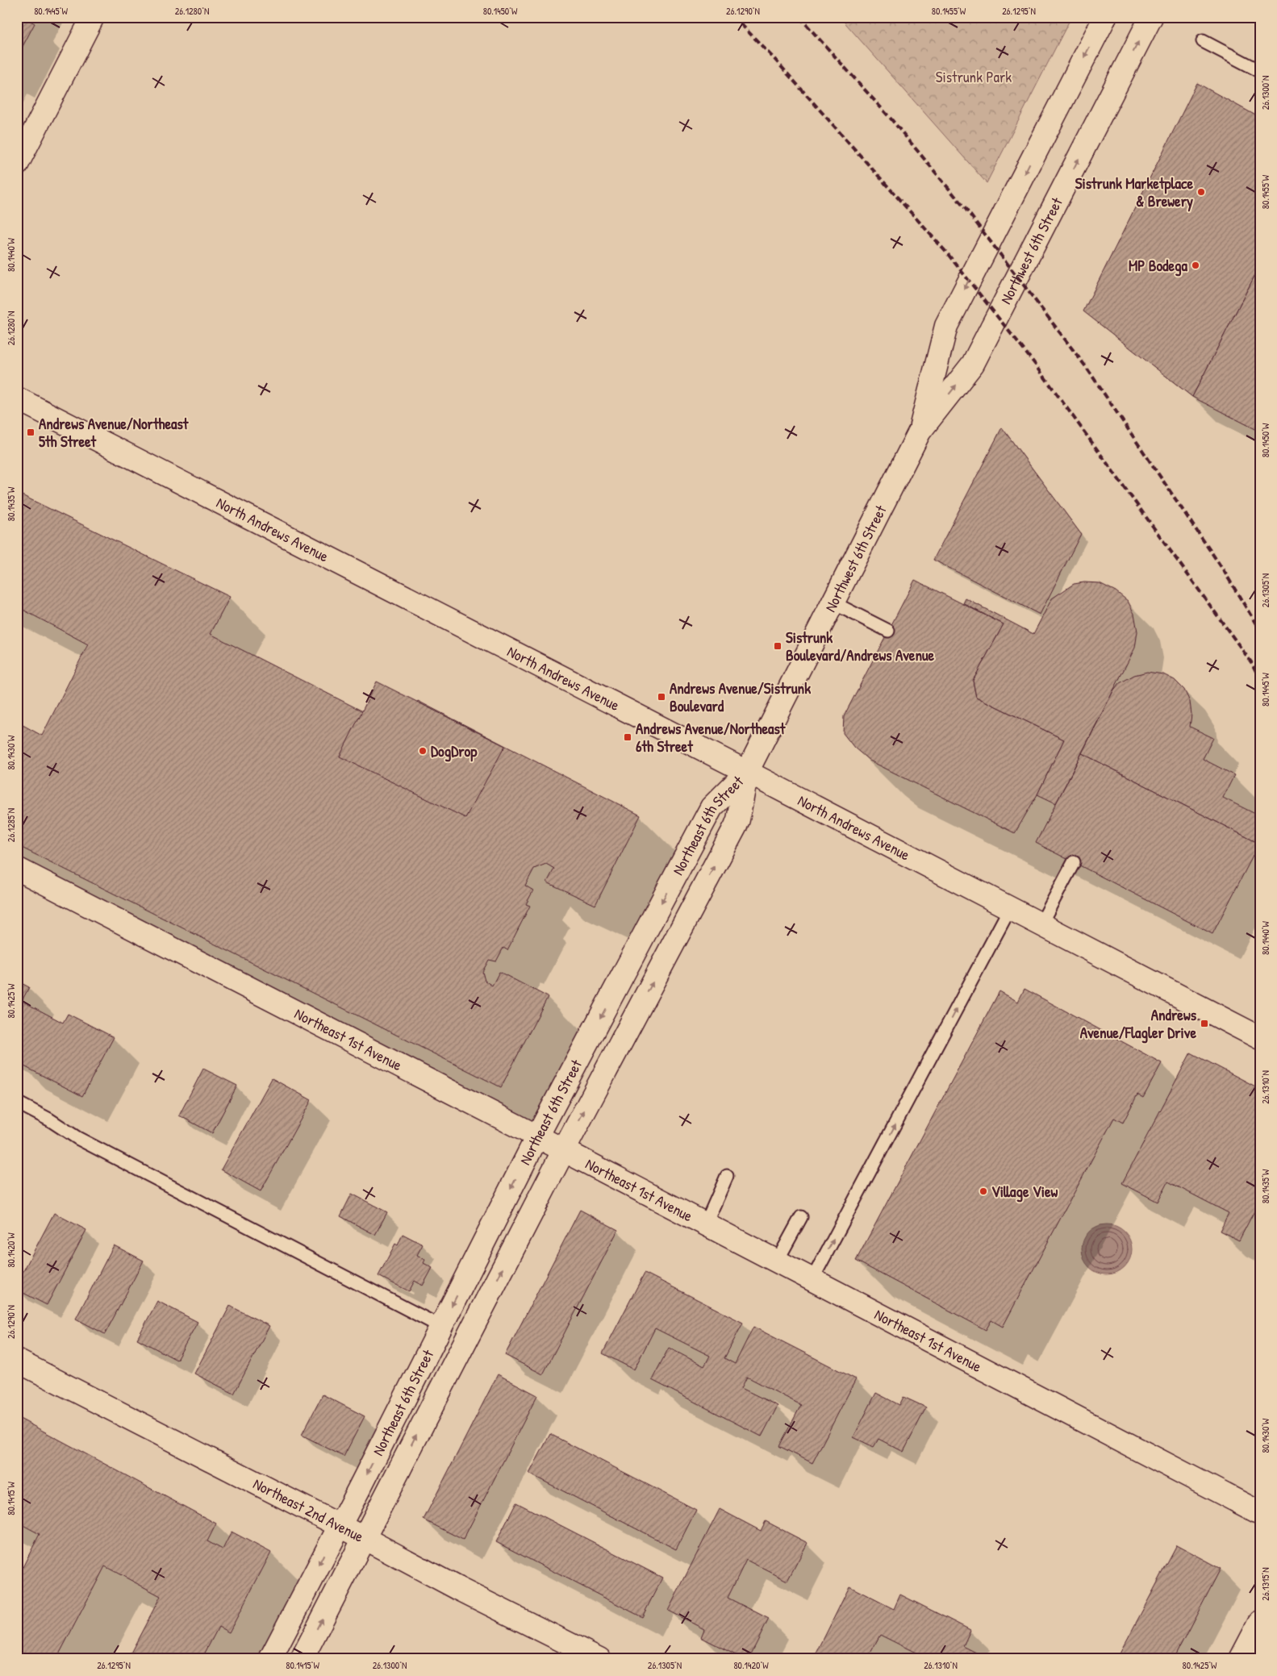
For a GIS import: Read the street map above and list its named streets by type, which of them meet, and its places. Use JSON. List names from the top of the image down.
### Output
{
  "streets": {
    "street": [
      "Northwest 6th Street",
      "North Andrews Avenue",
      "Northeast 6th Street",
      "Northeast 1st Avenue",
      "Northeast 2nd Avenue"
    ]
  },
  "crossings": [
    ["Northwest 6th Street", "North Andrews Avenue"],
    ["Northwest 6th Street", "Northeast 6th Street"],
    ["North Andrews Avenue", "Northeast 6th Street"],
    ["Northeast 6th Street", "Northeast 1st Avenue"],
    ["Northeast 6th Street", "Northeast 2nd Avenue"]
  ],
  "parks": ["Sistrunk Park"],
  "places": {
    "other": [
      "Sistrunk Marketplace & Brewery",
      "MP Bodega",
      "DogDrop",
      "Village View"
    ],
    "transit": [
      "Andrews Avenue/Northeast 5th Street",
      "Sistrunk Boulevard/Andrews Avenue",
      "Andrews Avenue/Sistrunk Boulevard",
      "Andrews Avenue/Northeast 6th Street",
      "Andrews Avenue/Flagler Drive"
    ]
  },
  "coordinates": [
    "80.1445°W",
    "26.1280°N",
    "80.1450°W",
    "26.1290°N",
    "80.1455°W",
    "26.1295°N",
    "26.1300°N",
    "80.1440°W",
    "80.1435°W",
    "26.1305°N",
    "80.1430°W",
    "26.1285°N",
    "80.1425°W",
    "26.1310°N",
    "80.1420°W",
    "80.1415°W",
    "26.1315°N"
  ]
}
